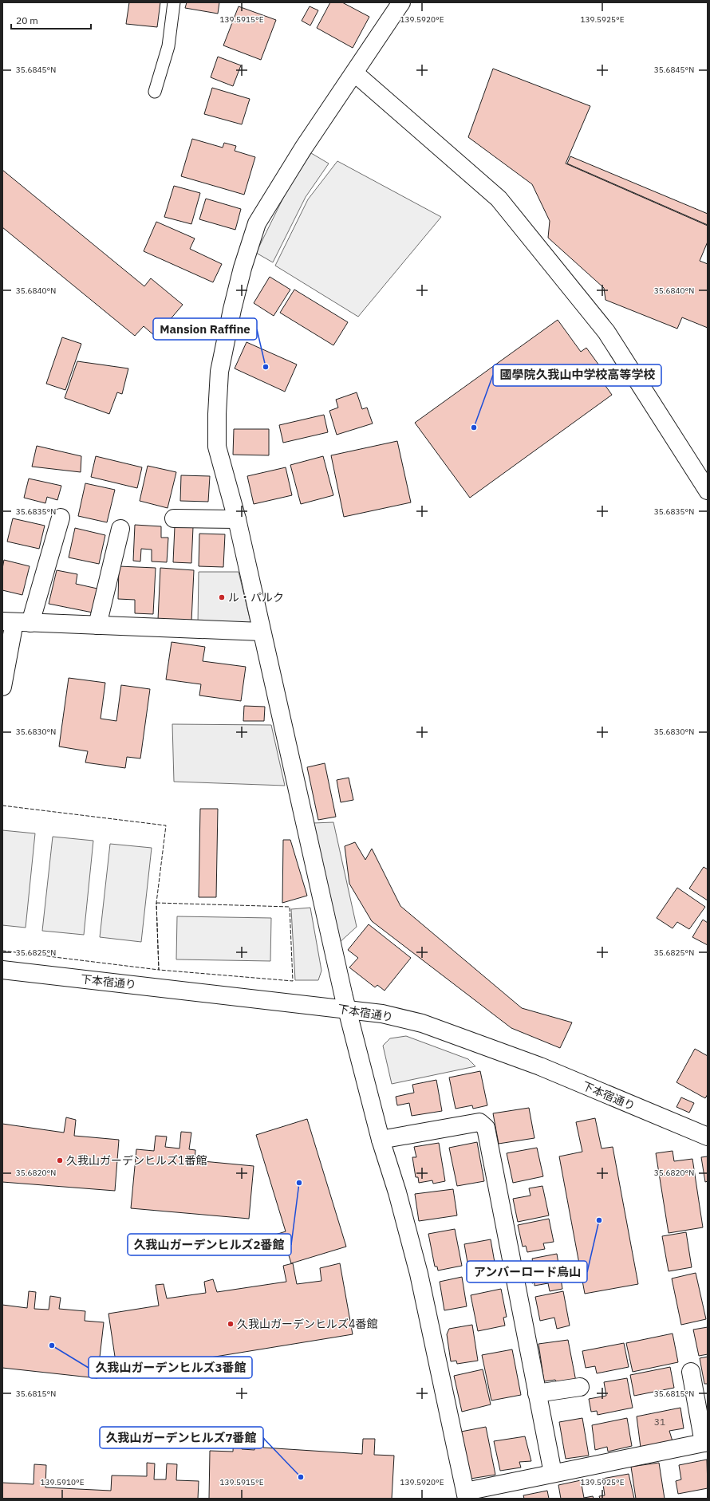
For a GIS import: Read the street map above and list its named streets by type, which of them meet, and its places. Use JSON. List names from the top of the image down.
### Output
{
  "streets": {
    "street": ["下本宿通り"]
  },
  "places": [
    "Mansion Raffine",
    "國學院久我山中学校高等学校",
    "ル・パルク",
    "久我山ガーデンヒルズ1番館",
    "久我山ガーデンヒルズ2番館",
    "アンバーロード烏山",
    "久我山ガーデンヒルズ4番館",
    "久我山ガーデンヒルズ3番館",
    "久我山ガーデンヒルズ7番館"
  ],
  "house_numbers": ["31"],
  "scale_bar": "20 m",
  "coordinates": [
    "139.5915°E",
    "139.5920°E",
    "139.5925°E",
    "35.6845°N",
    "35.6840°N",
    "35.6835°N",
    "35.6830°N",
    "35.6825°N",
    "35.6820°N",
    "35.6815°N",
    "139.5910°E"
  ]
}
